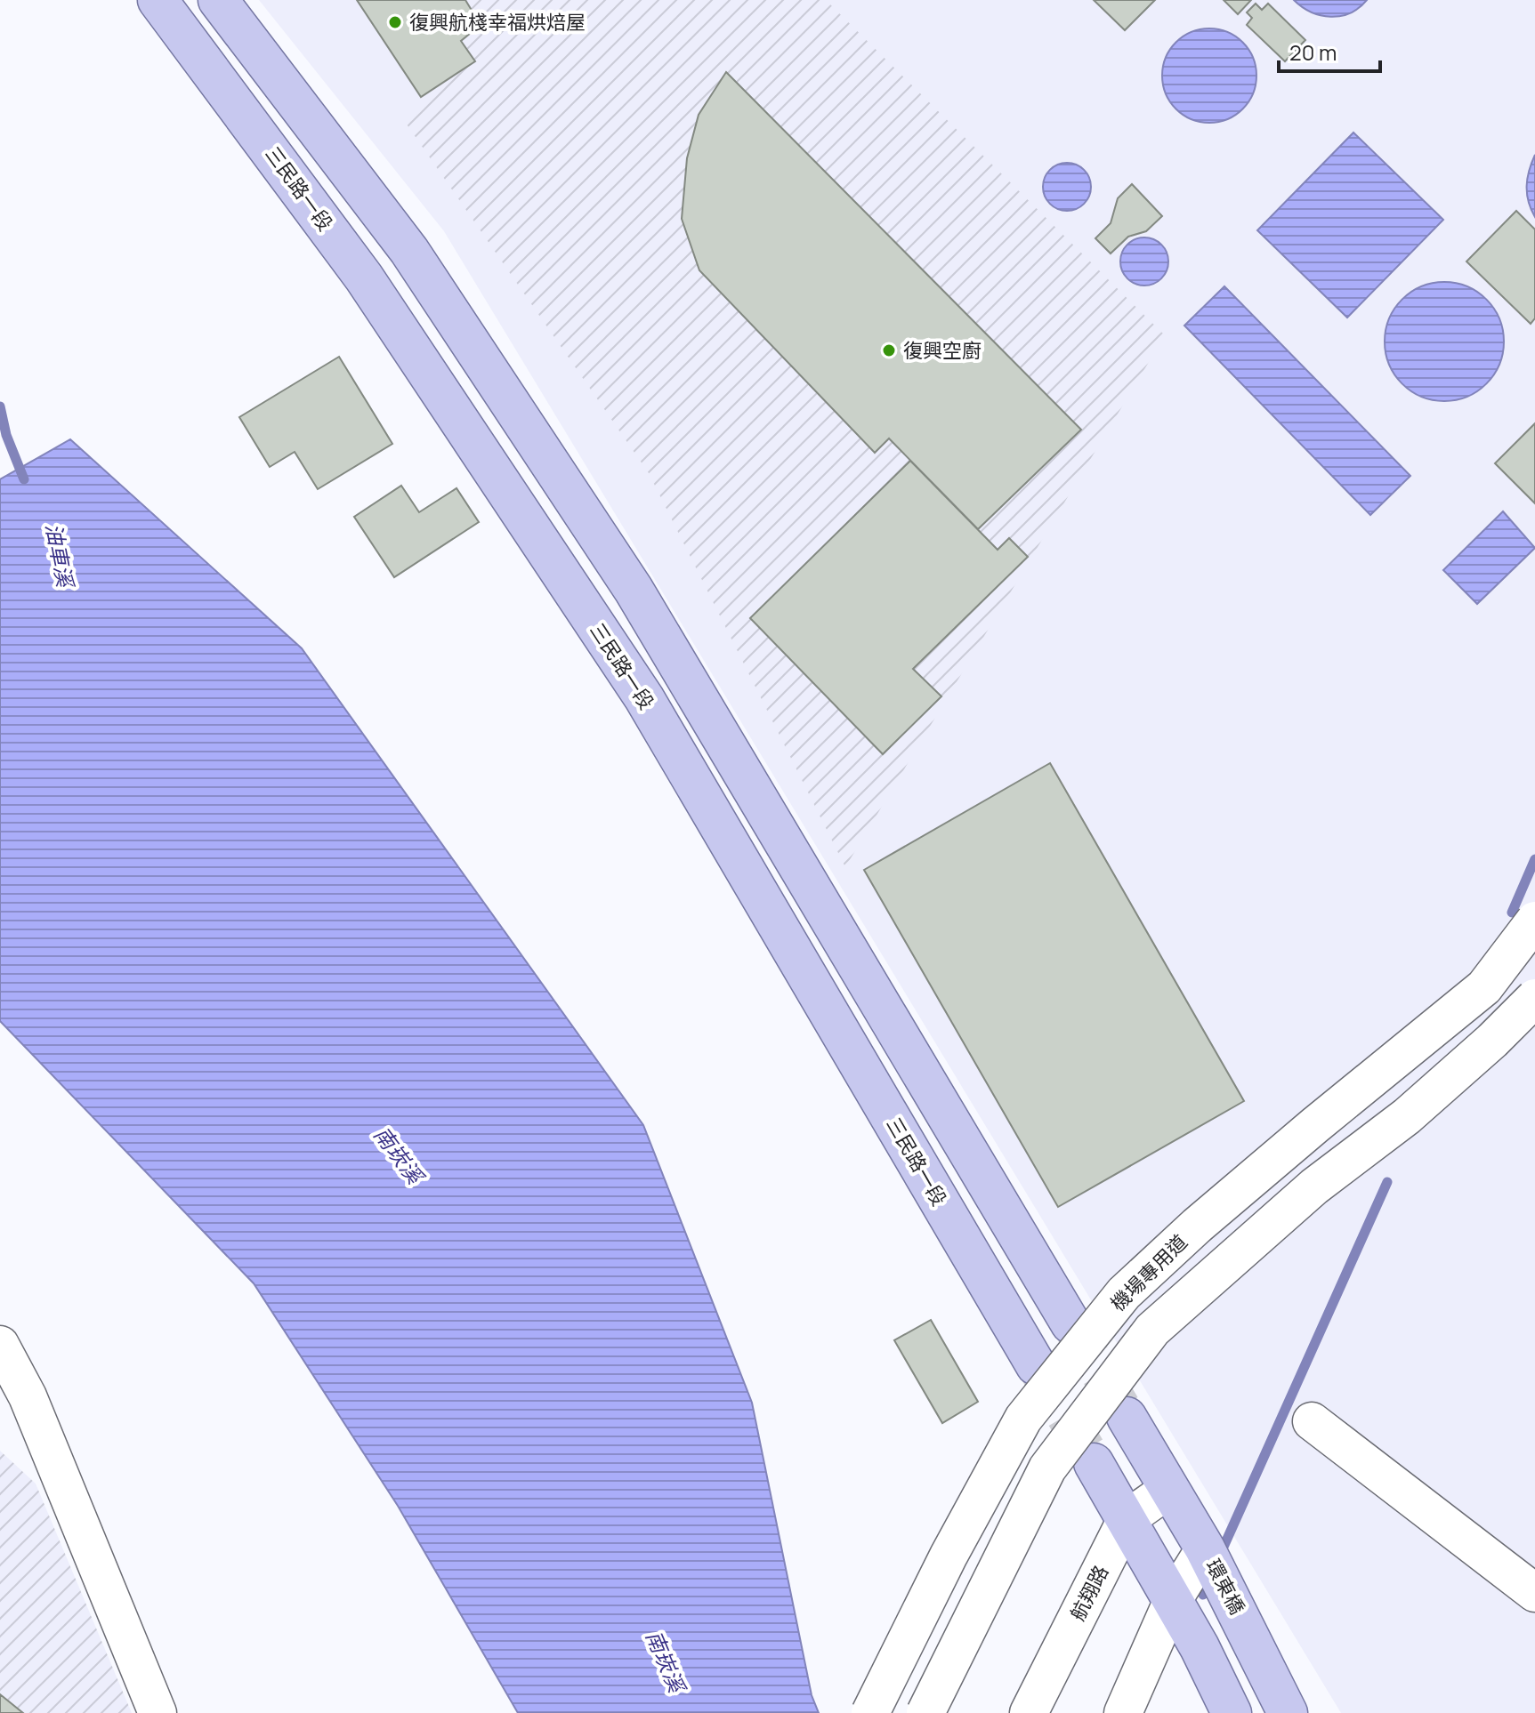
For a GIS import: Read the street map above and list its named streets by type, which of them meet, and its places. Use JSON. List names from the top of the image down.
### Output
{
  "streets": {
    "main road": ["三民路一段", "環東橋"],
    "street": ["機場專用道", "航翔路"]
  },
  "water": ["油車溪", "南崁溪"],
  "places": ["復興航棧幸福烘焙屋", "復興空廚"],
  "scale_bar": "20 m"
}
